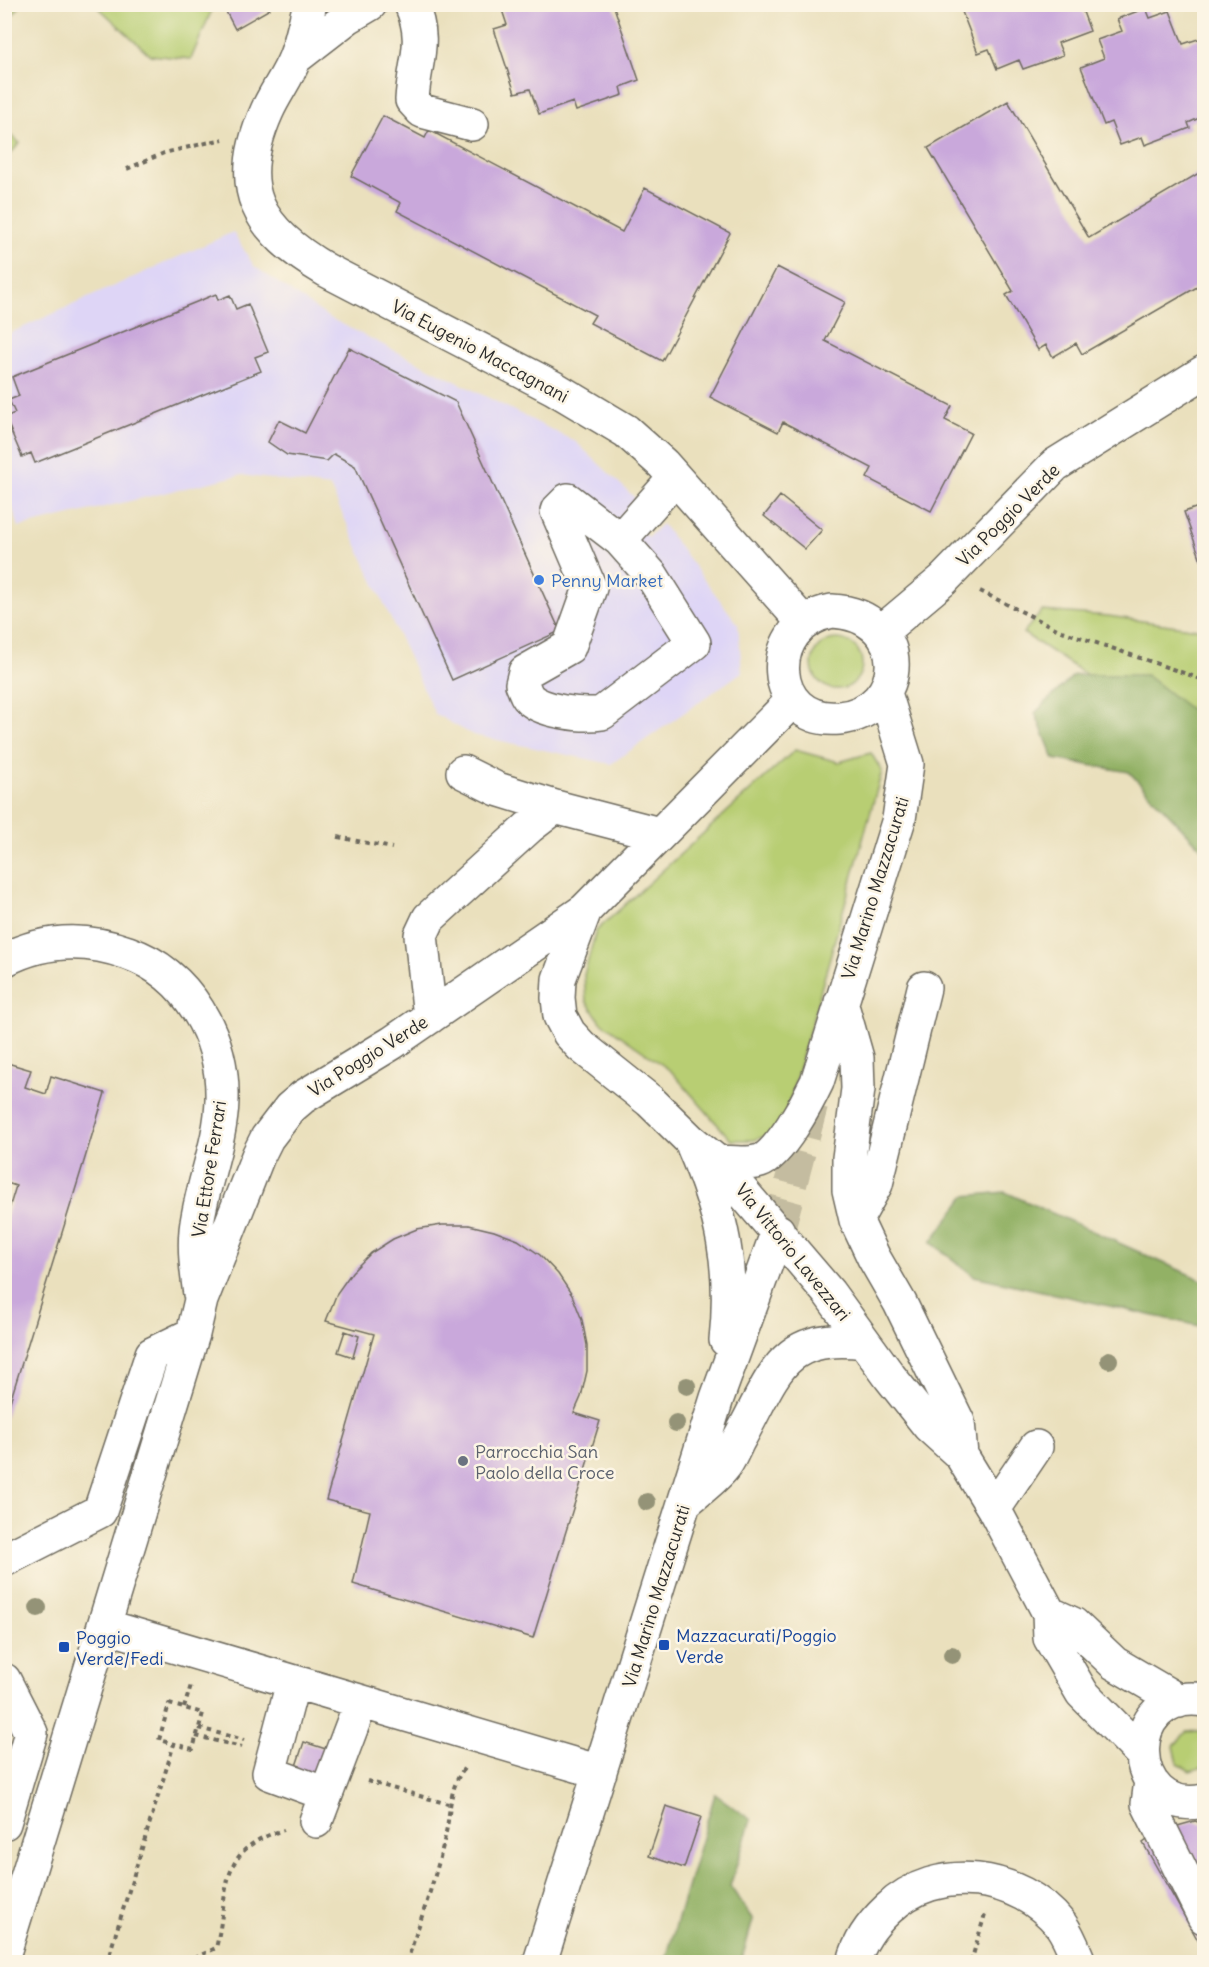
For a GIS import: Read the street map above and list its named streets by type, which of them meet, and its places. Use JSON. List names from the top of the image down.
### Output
{
  "streets": {
    "street": [
      "Via Eugenio Maccagnani",
      "Via Poggio Verde",
      "Via Marino Mazzacurati",
      "Via Ettore Ferrari",
      "Via Vittorio Lavezzari"
    ]
  },
  "crossings": [
    ["Via Eugenio Maccagnani", "Via Poggio Verde"],
    ["Via Eugenio Maccagnani", "Via Marino Mazzacurati"],
    ["Via Poggio Verde", "Via Marino Mazzacurati"],
    ["Via Poggio Verde", "Via Ettore Ferrari"],
    ["Via Poggio Verde", "Via Vittorio Lavezzari"],
    ["Via Marino Mazzacurati", "Via Vittorio Lavezzari"]
  ],
  "places": {
    "other": ["Penny Market", "Parrocchia San Paolo della Croce"],
    "transit": ["Mazzacurati/Poggio Verde", "Poggio Verde/Fedi"]
  }
}
